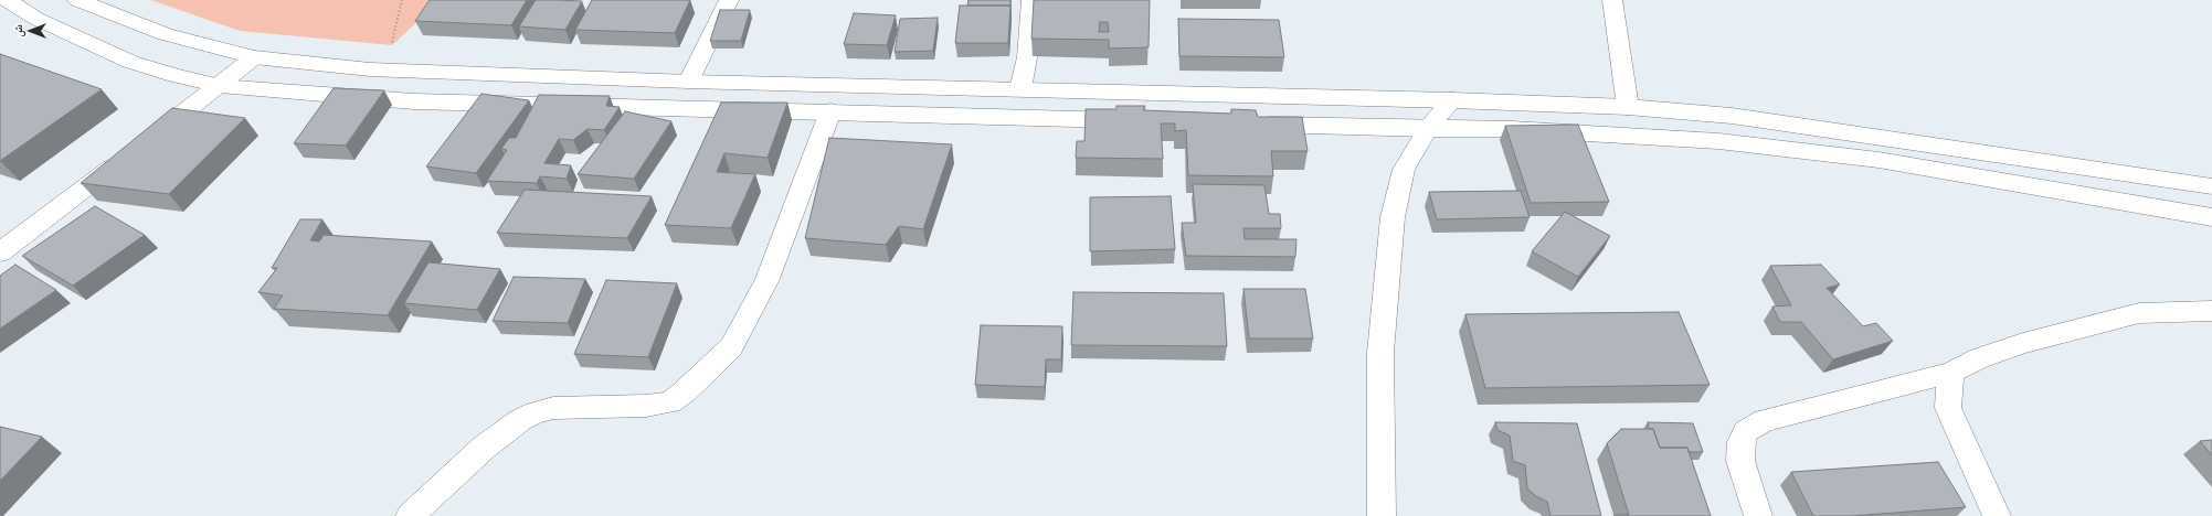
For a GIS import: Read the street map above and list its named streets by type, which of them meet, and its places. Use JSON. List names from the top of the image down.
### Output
{
  "north": "left"
}
